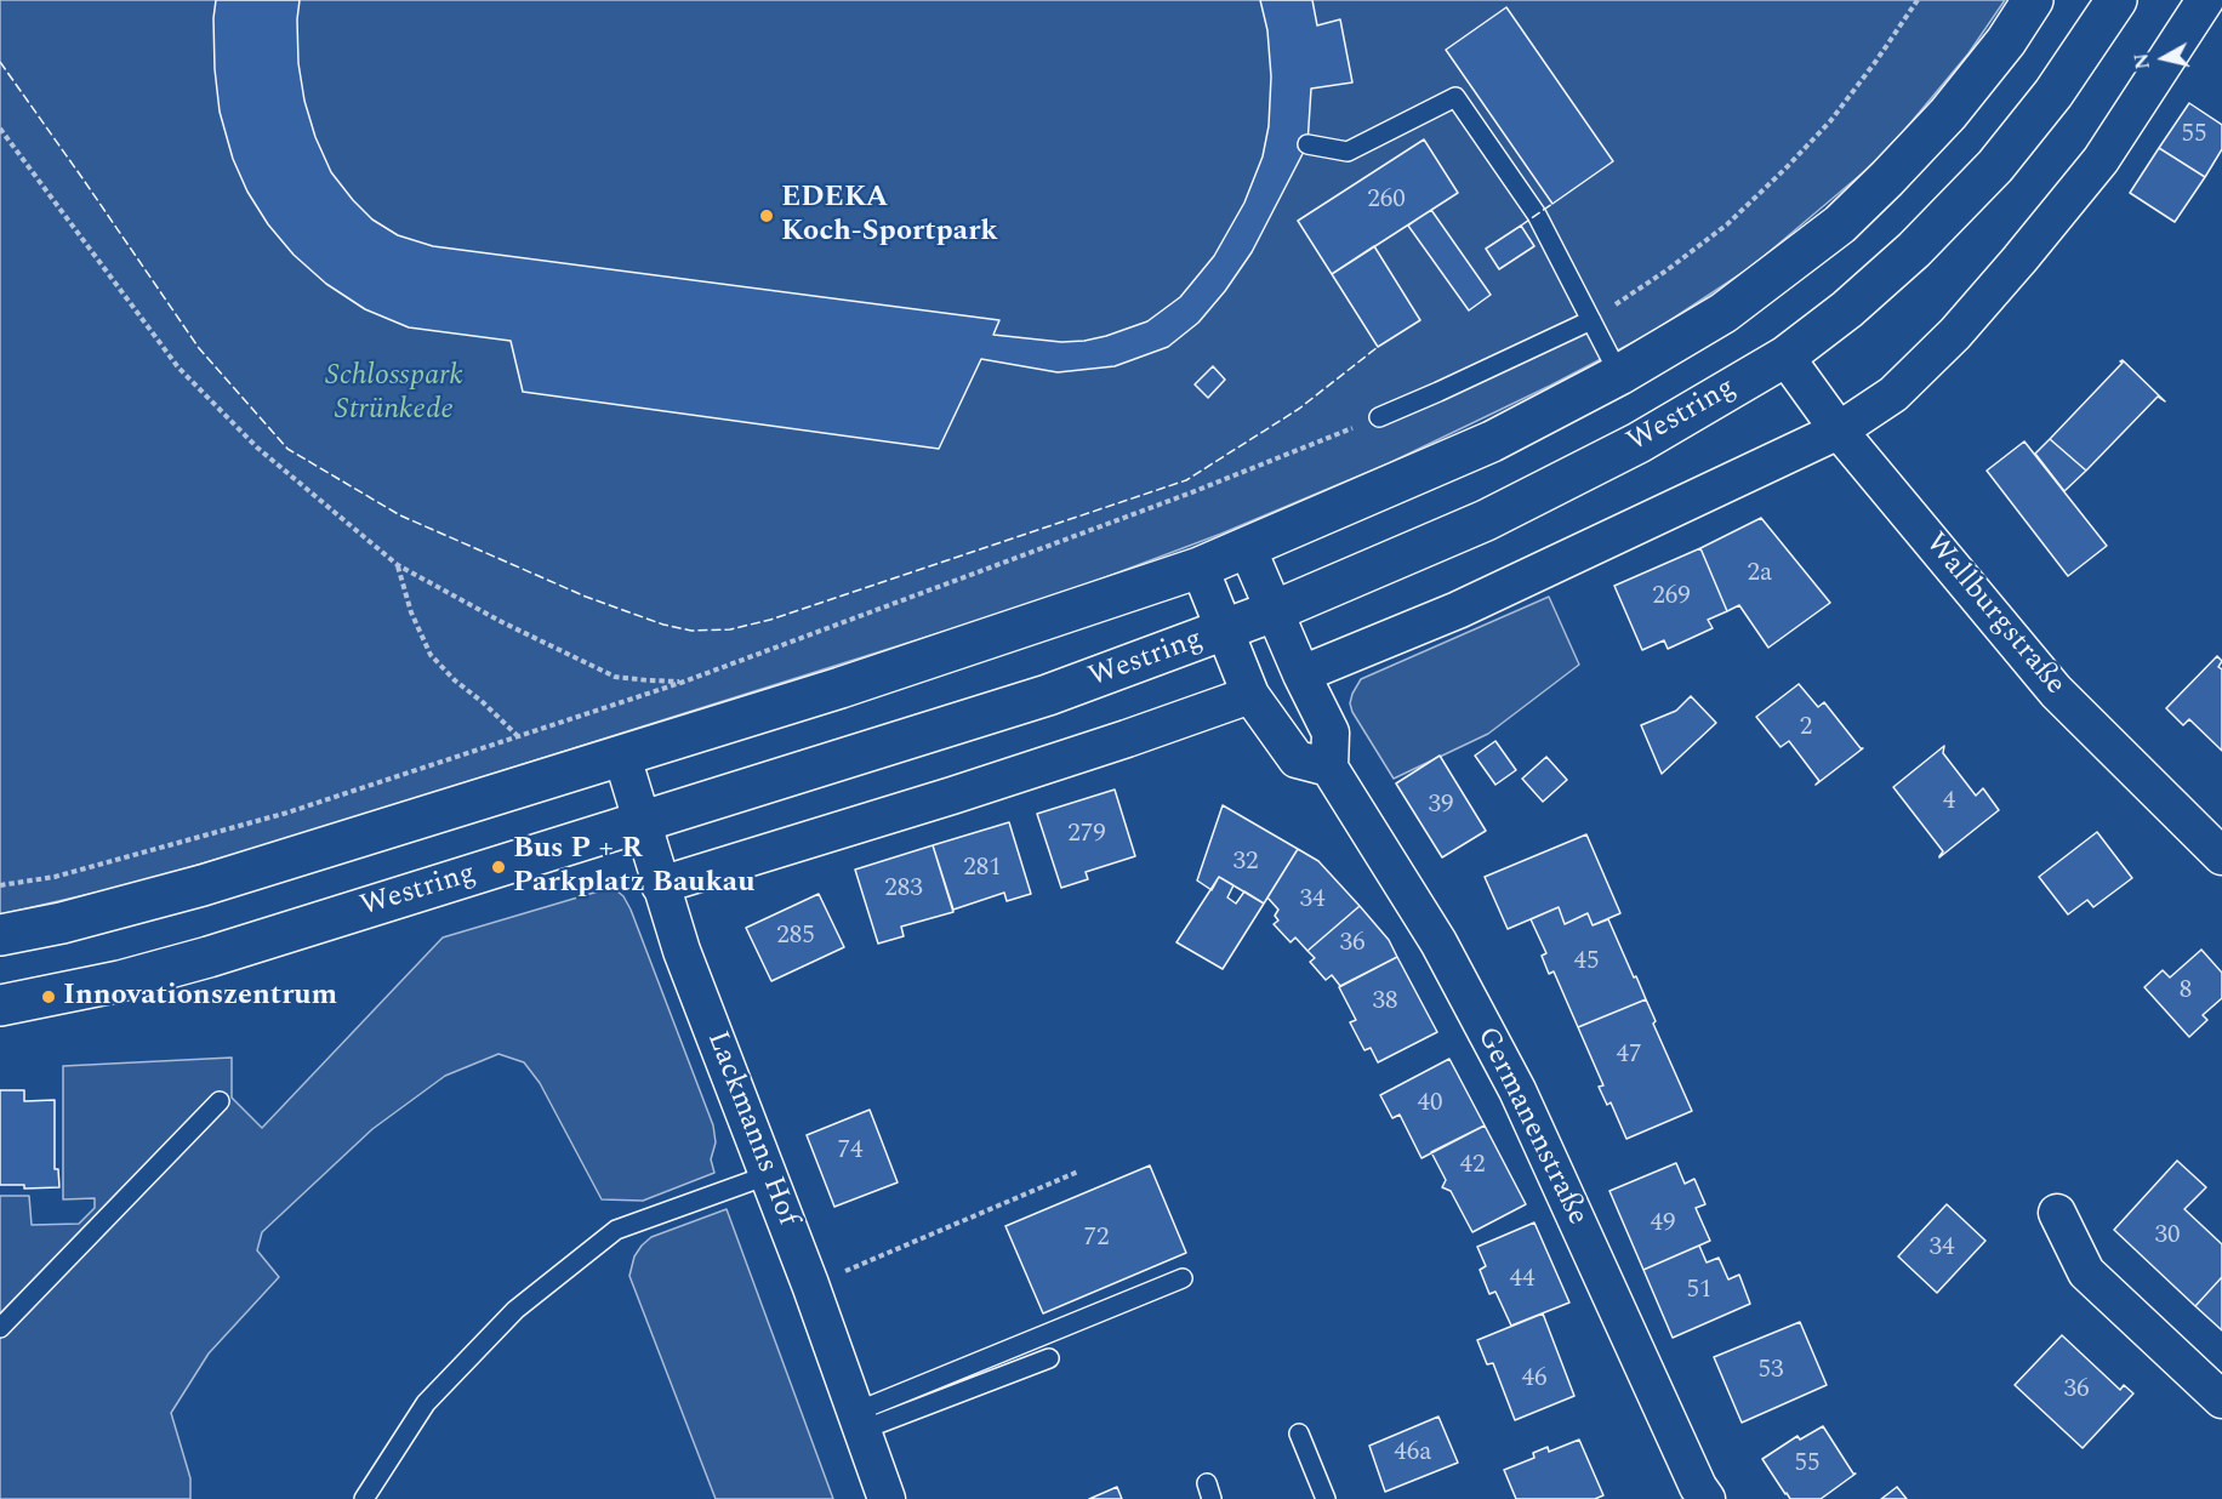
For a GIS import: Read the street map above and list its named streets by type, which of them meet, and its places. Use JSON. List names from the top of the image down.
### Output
{
  "streets": {
    "main road": ["Westring"],
    "street": ["Wallburgstraße", "Germanenstraße", "Lackmanns Hof"]
  },
  "crossings": [
    ["Westring", "Wallburgstraße"],
    ["Westring", "Lackmanns Hof"]
  ],
  "parks": ["Schlosspark Strünkede"],
  "places": ["EDEKA Koch-Sportpark", "Bus P + R Parkplatz Baukau", "Innovationszentrum"],
  "house_numbers": [
    "55",
    "260",
    "2a",
    "269",
    "2",
    "4",
    "39",
    "279",
    "32",
    "281",
    "283",
    "34",
    "285",
    "36",
    "45",
    "8",
    "38",
    "47",
    "40",
    "74",
    "42",
    "49",
    "30",
    "72",
    "34",
    "44",
    "51",
    "53",
    "46",
    "36",
    "46a",
    "55"
  ],
  "north": "left"
}
